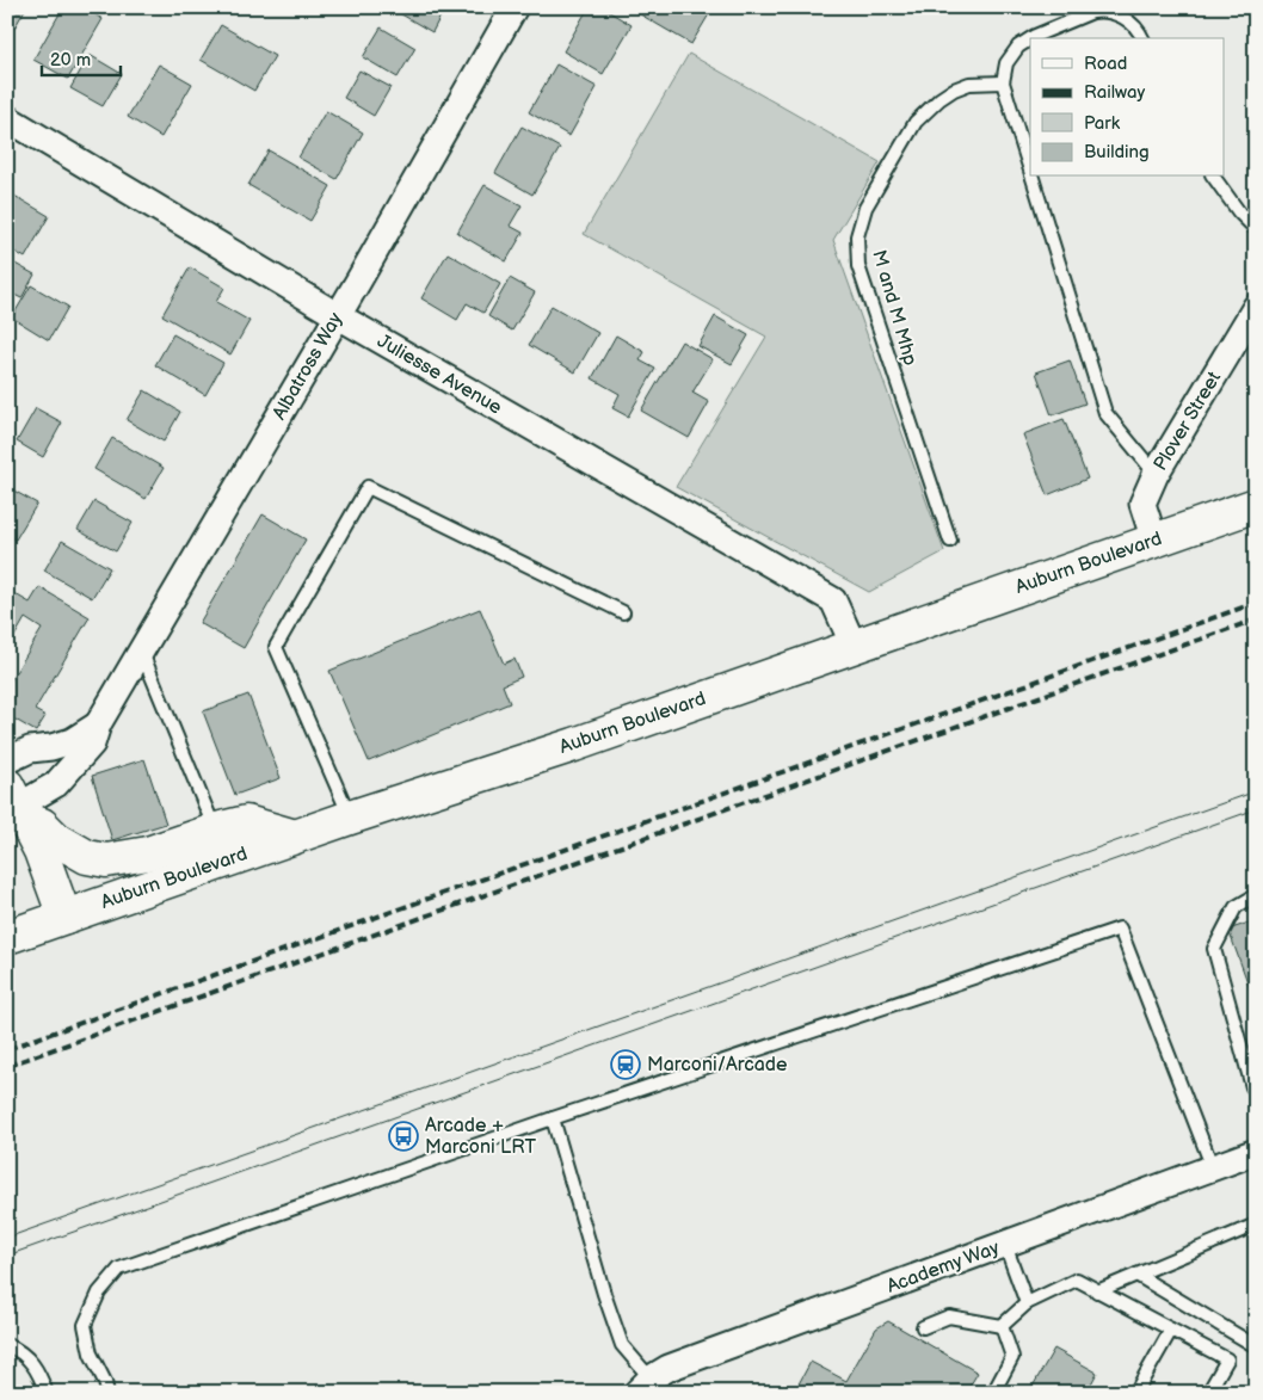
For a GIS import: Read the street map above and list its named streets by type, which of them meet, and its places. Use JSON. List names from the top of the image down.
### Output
{
  "streets": {
    "street": [
      "Albatross Way",
      "Juliesse Avenue",
      "Plover Street",
      "Auburn Boulevard",
      "Academy Way"
    ],
    "lane": ["M and M Mhp"]
  },
  "crossings": [
    ["Albatross Way", "Juliesse Avenue"],
    ["Juliesse Avenue", "Auburn Boulevard"],
    ["Plover Street", "Auburn Boulevard"]
  ],
  "places": {
    "station": ["Marconi/Arcade"],
    "bus stop": ["Arcade + Marconi LRT"]
  },
  "legend": [
    "Road",
    "Railway",
    "Park",
    "Building"
  ],
  "scale_bar": "20 m"
}
